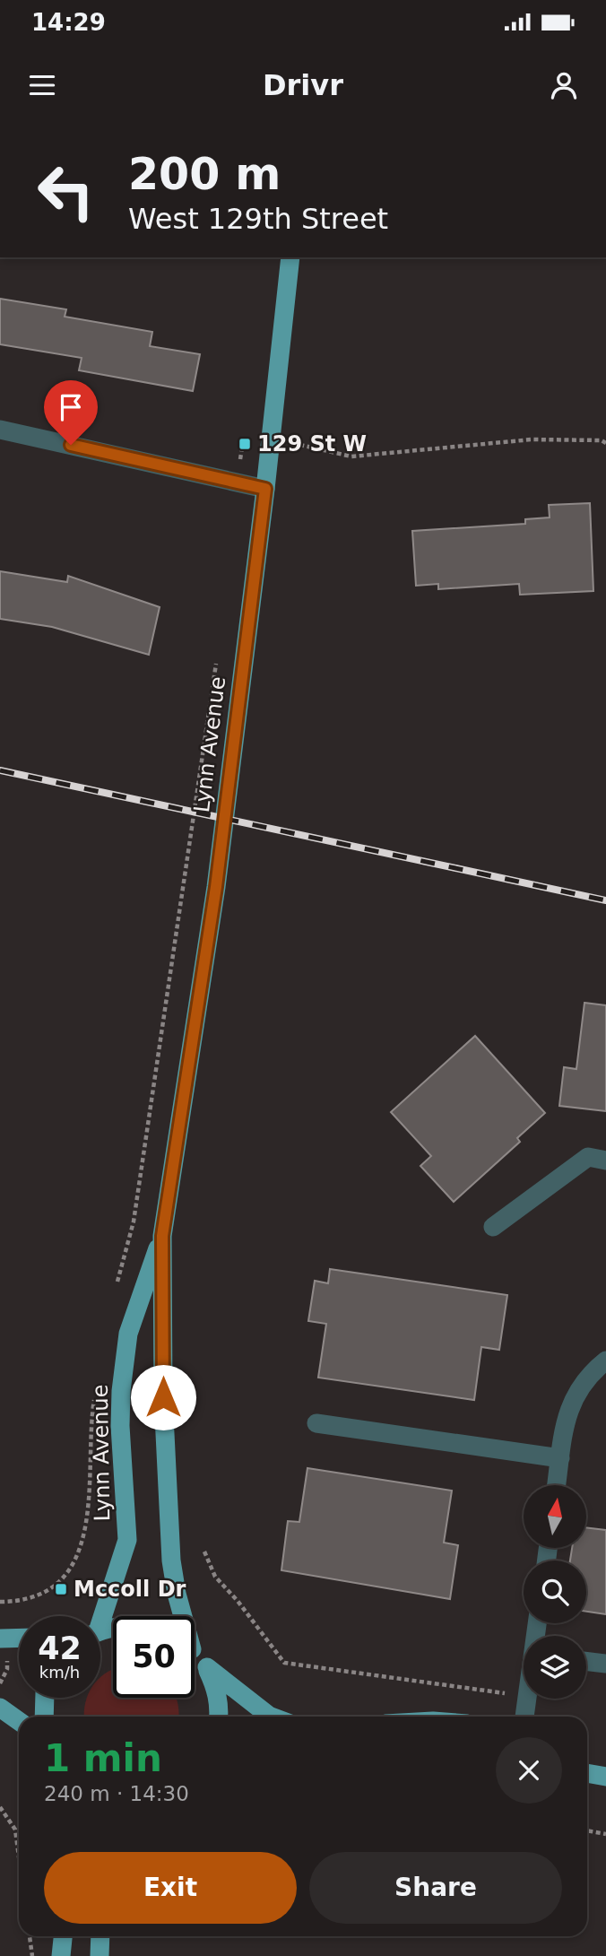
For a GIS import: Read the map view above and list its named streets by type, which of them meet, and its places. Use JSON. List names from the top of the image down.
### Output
{
  "streets": {
    "main road": ["Lynn Avenue"]
  },
  "places": {
    "transit": ["129 St W", "Mccoll Dr"]
  },
  "north": "top",
  "page": {
    "status": "14:29",
    "header": "Drivr",
    "turn": ["200 m", "West 129th Street"],
    "speed": "42 km/h",
    "limit": "50",
    "heading": ["1 min", "240 m · 14:30"],
    "buttons": ["Exit", "Share"]
  }
}
